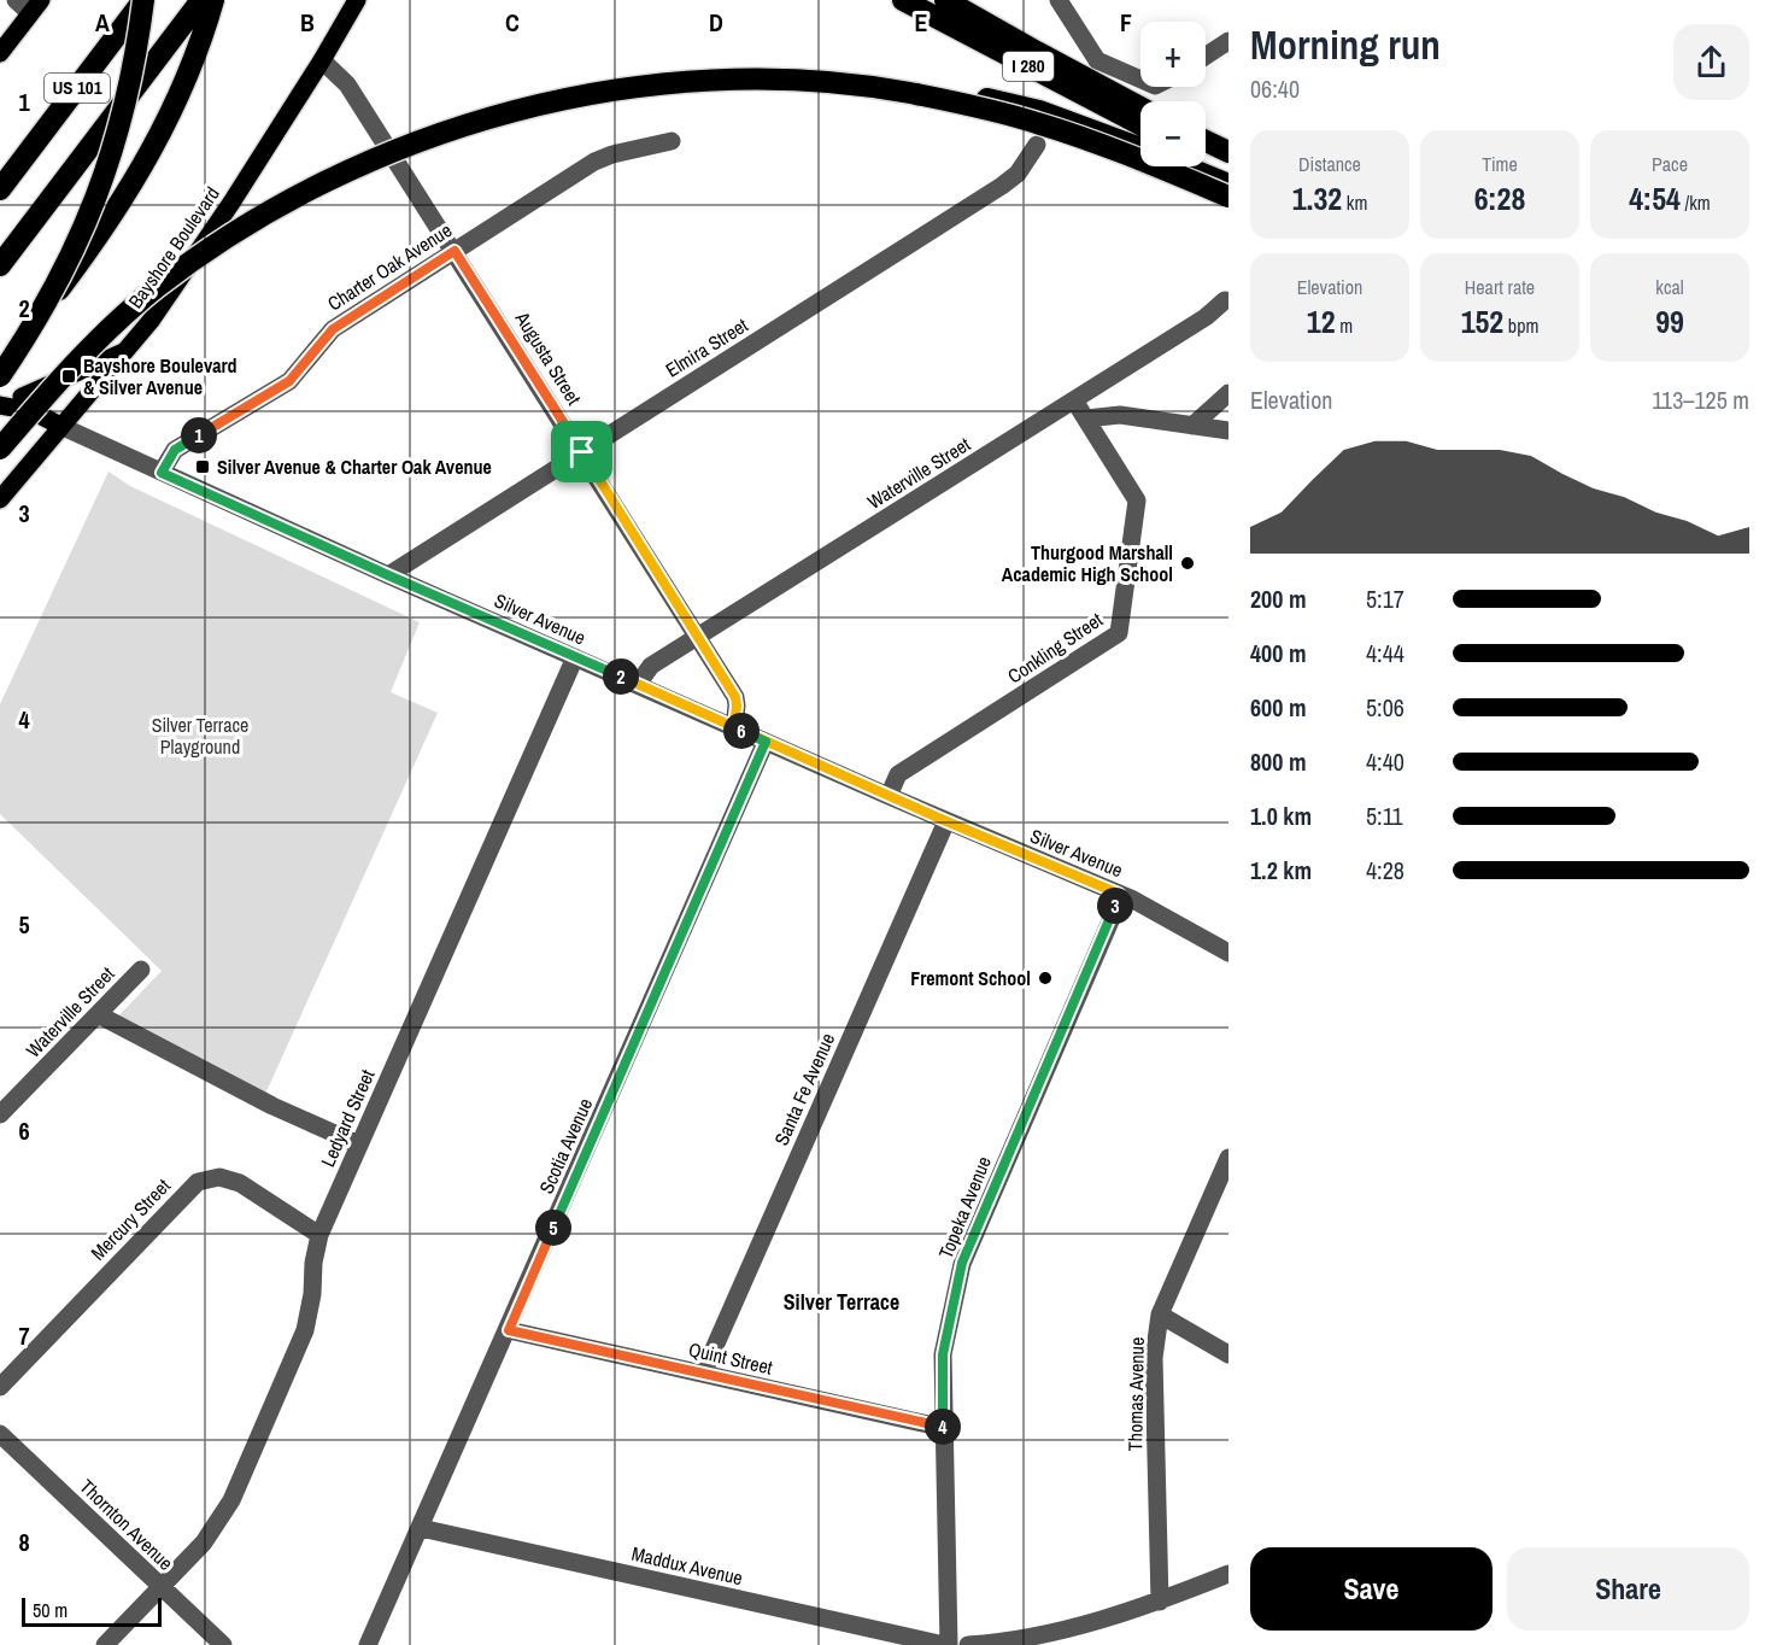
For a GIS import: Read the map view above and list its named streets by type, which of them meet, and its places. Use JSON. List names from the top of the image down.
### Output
{
  "streets": {
    "highway": ["I 280", "US 101"],
    "main road": ["Bayshore Boulevard", "Silver Avenue"],
    "street": [
      "Charter Oak Avenue",
      "Elmira Street",
      "Augusta Street",
      "Waterville Street",
      "Conkling Street",
      "Santa Fe Avenue",
      "Ledyard Street",
      "Scotia Avenue",
      "Topeka Avenue",
      "Mercury Street",
      "Quint Street",
      "Thomas Avenue",
      "Thornton Avenue",
      "Maddux Avenue"
    ]
  },
  "crossings": [
    ["Bayshore Boulevard", "Augusta Street"],
    ["Bayshore Boulevard", "Silver Avenue"],
    ["Charter Oak Avenue", "Augusta Street"],
    ["Charter Oak Avenue", "Silver Avenue"],
    ["Elmira Street", "Augusta Street"],
    ["Elmira Street", "Silver Avenue"],
    ["Augusta Street", "Waterville Street"],
    ["Augusta Street", "Silver Avenue"],
    ["Waterville Street", "Silver Avenue"],
    ["Waterville Street", "Conkling Street"],
    ["Silver Avenue", "Conkling Street"],
    ["Silver Avenue", "Santa Fe Avenue"],
    ["Silver Avenue", "Ledyard Street"],
    ["Silver Avenue", "Scotia Avenue"],
    ["Silver Avenue", "Topeka Avenue"],
    ["Santa Fe Avenue", "Quint Street"],
    ["Ledyard Street", "Mercury Street"],
    ["Ledyard Street", "Thornton Avenue"],
    ["Scotia Avenue", "Quint Street"],
    ["Scotia Avenue", "Maddux Avenue"],
    ["Topeka Avenue", "Quint Street"],
    ["Topeka Avenue", "Maddux Avenue"]
  ],
  "districts": ["Silver Terrace"],
  "parks": ["Silver Terrace Playground"],
  "places": {
    "transit": ["Bayshore Boulevard & Silver Avenue", "Silver Avenue & Charter Oak Avenue"],
    "other": ["Thurgood Marshall Academic High School", "Fremont School"]
  },
  "scale_bar": "50 m",
  "page": {
    "heading": ["Morning run", "06:40"],
    "map_buttons": ["+", "−"],
    "stats": [
      ["Distance", "1.32 km"],
      ["Time", "6:28"],
      ["Pace", "4:54 /km"],
      ["Elevation", "12 m"],
      ["Heart rate", "152 bpm"],
      ["kcal", "99"]
    ],
    "chart": ["Elevation", "113–125 m"],
    "pins": [
      "1",
      "2",
      "6",
      "3",
      "5",
      "4"
    ],
    "list": [
      {
        "name": "200 m",
        "note": "5:17"
      },
      {
        "name": "400 m",
        "note": "4:44"
      },
      {
        "name": "600 m",
        "note": "5:06"
      },
      {
        "name": "800 m",
        "note": "4:40"
      },
      {
        "name": "1.0 km",
        "note": "5:11"
      },
      {
        "name": "1.2 km",
        "note": "4:28"
      }
    ],
    "buttons": ["Save", "Share"],
    "scale": "50 m"
  },
  "grid": {
    "columns": [
      "A",
      "B",
      "C",
      "D",
      "E",
      "F"
    ],
    "rows": [
      "1",
      "2",
      "3",
      "4",
      "5",
      "6",
      "7",
      "8"
    ]
  }
}
